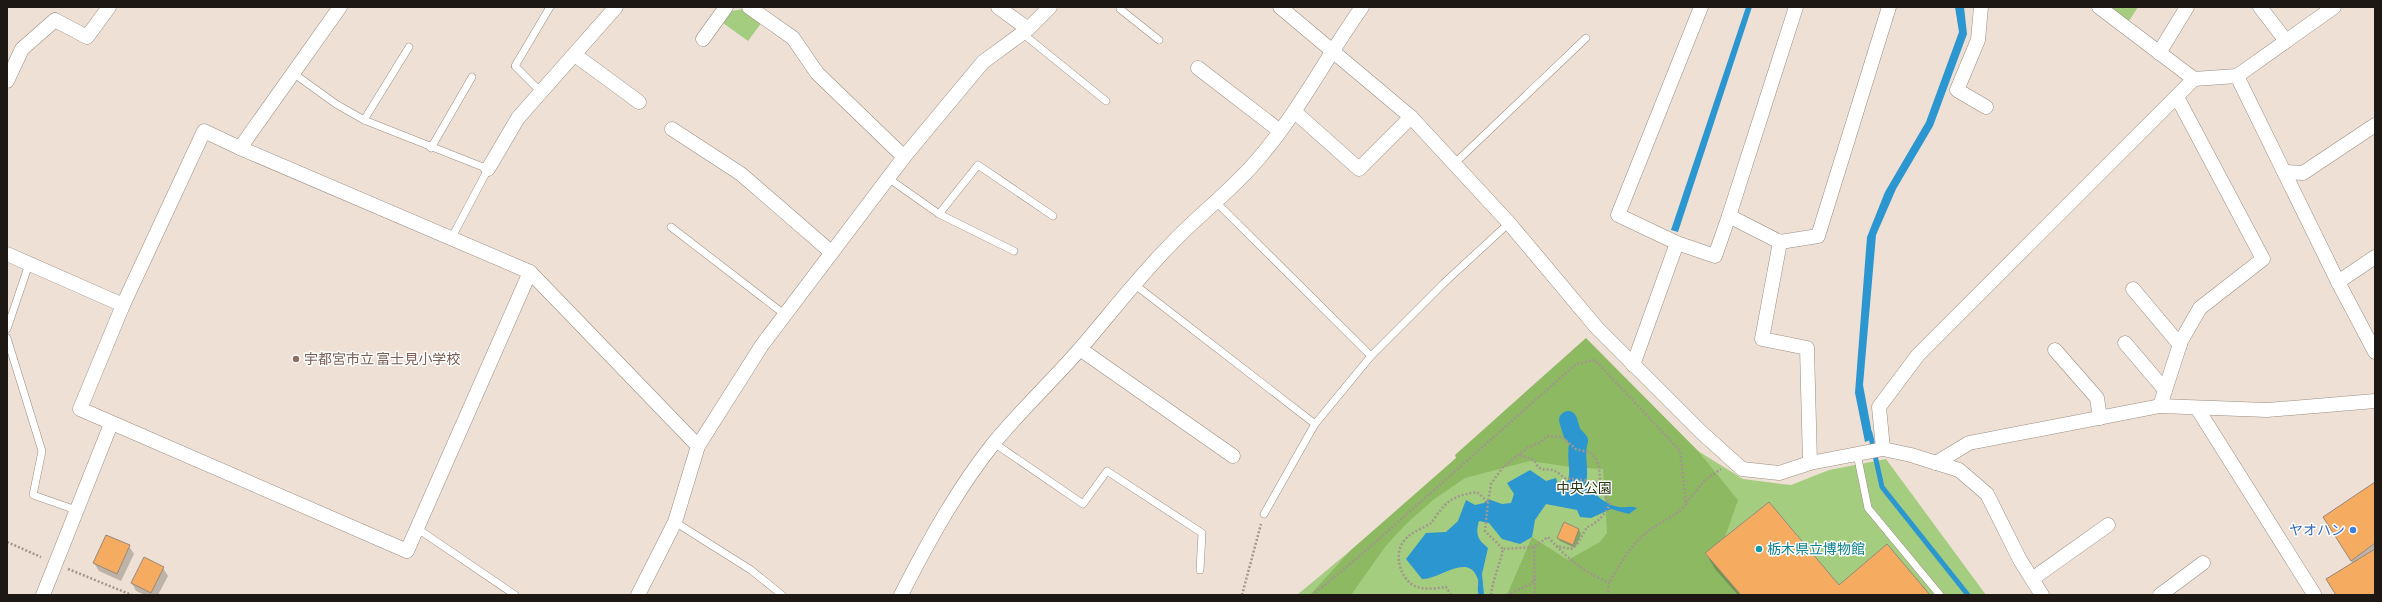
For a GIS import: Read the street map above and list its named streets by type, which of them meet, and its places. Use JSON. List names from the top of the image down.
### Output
{
  "parks": ["中央公園"],
  "places": ["宇都宮市立 富士見小学校", "ヤオハン", "栃木県立博物館"]
}
